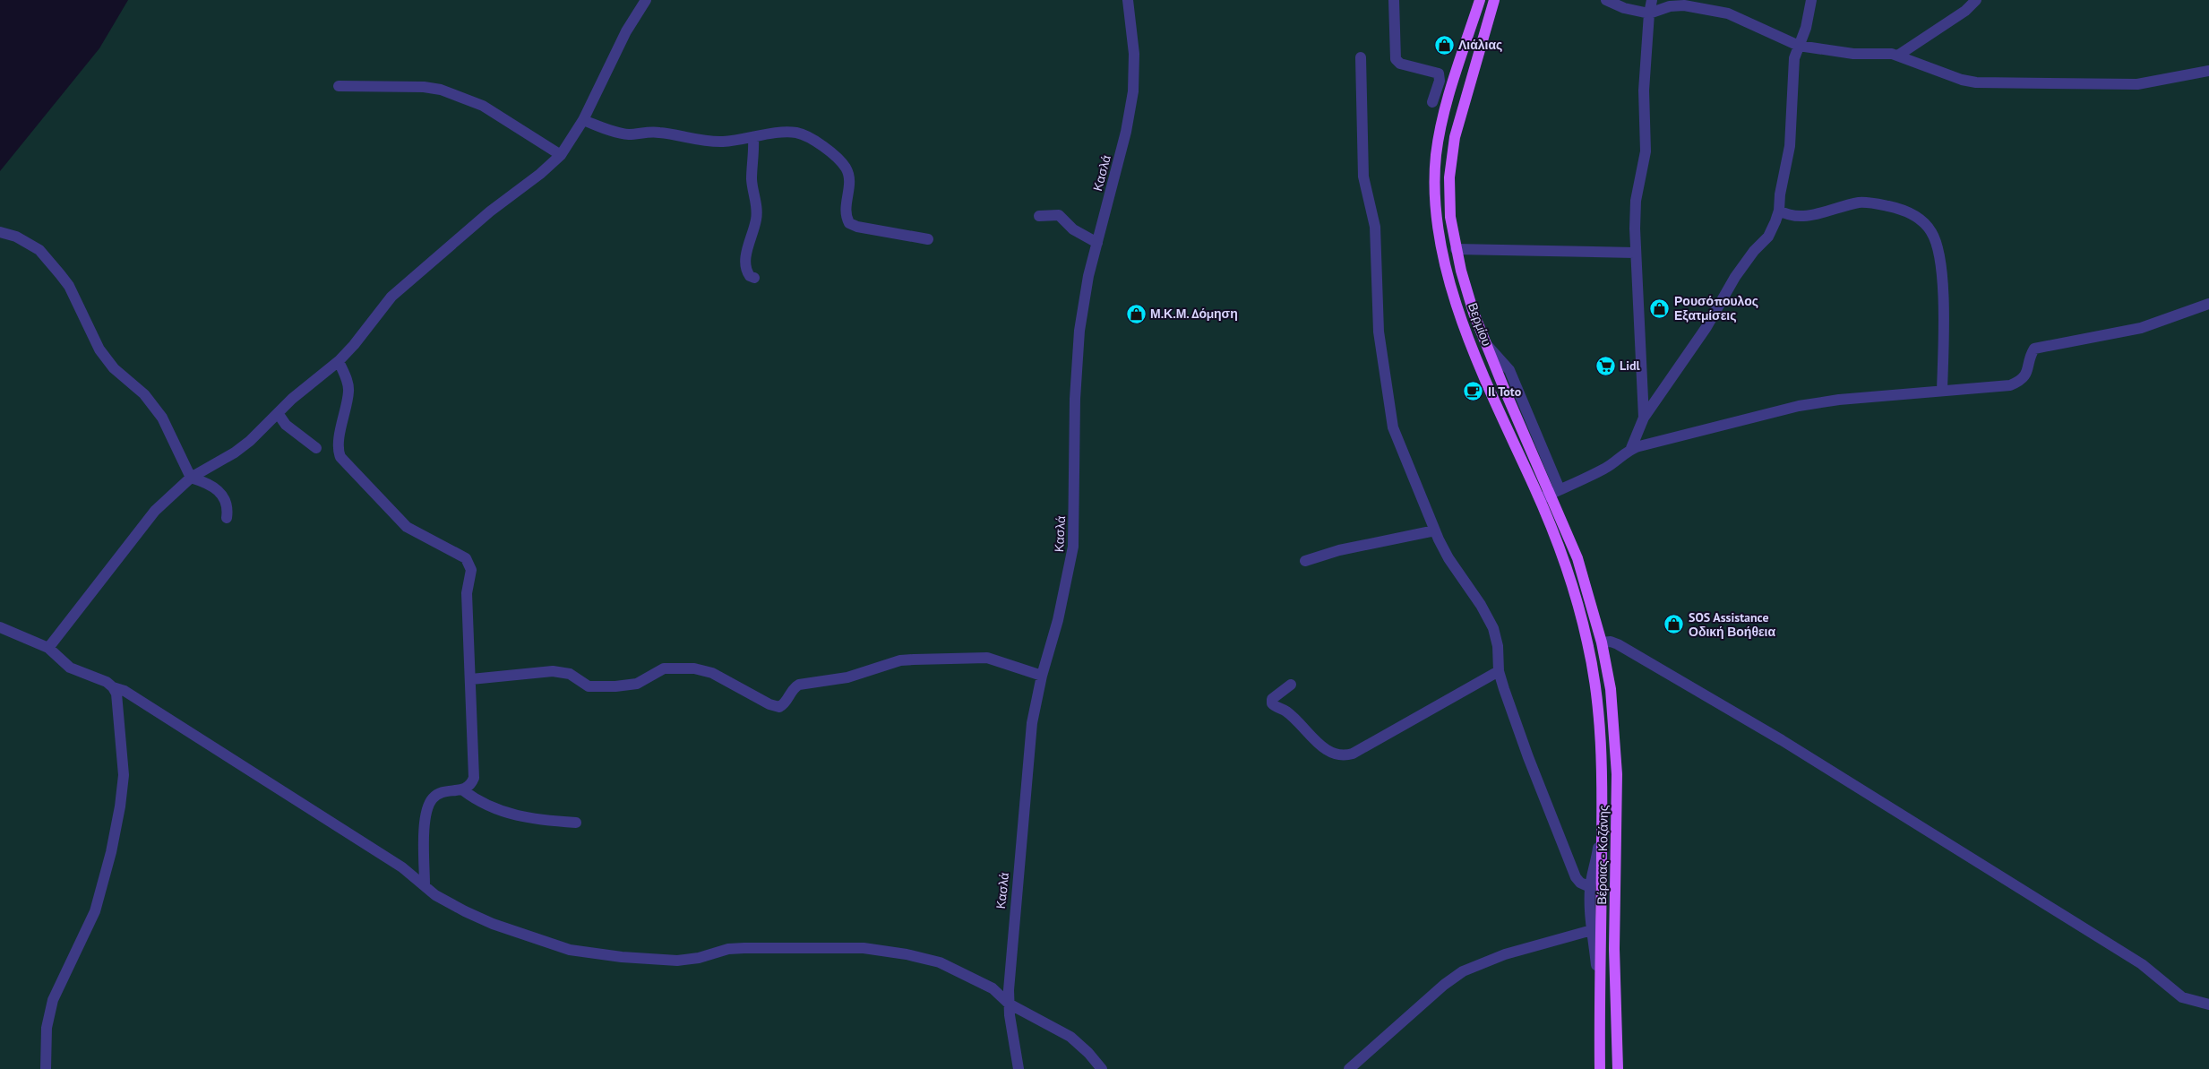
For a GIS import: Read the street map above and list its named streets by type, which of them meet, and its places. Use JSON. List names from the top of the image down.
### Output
{
  "streets": {
    "main road": ["Βερμίου", "Βέροιας - Κοζάνης"],
    "street": ["Κασλά"]
  },
  "crossings": [
    ["Βερμίου", "Βέροιας - Κοζάνης"]
  ],
  "places": {
    "shop": [
      "Λιάλιας",
      "Ρουσόπουλος Εξατμίσεις",
      "Μ.Κ.Μ. Δόμηση",
      "SOS Assistance Οδική Βοήθεια"
    ],
    "supermarket": ["Lidl"],
    "cafe": ["Il Toto"]
  }
}
